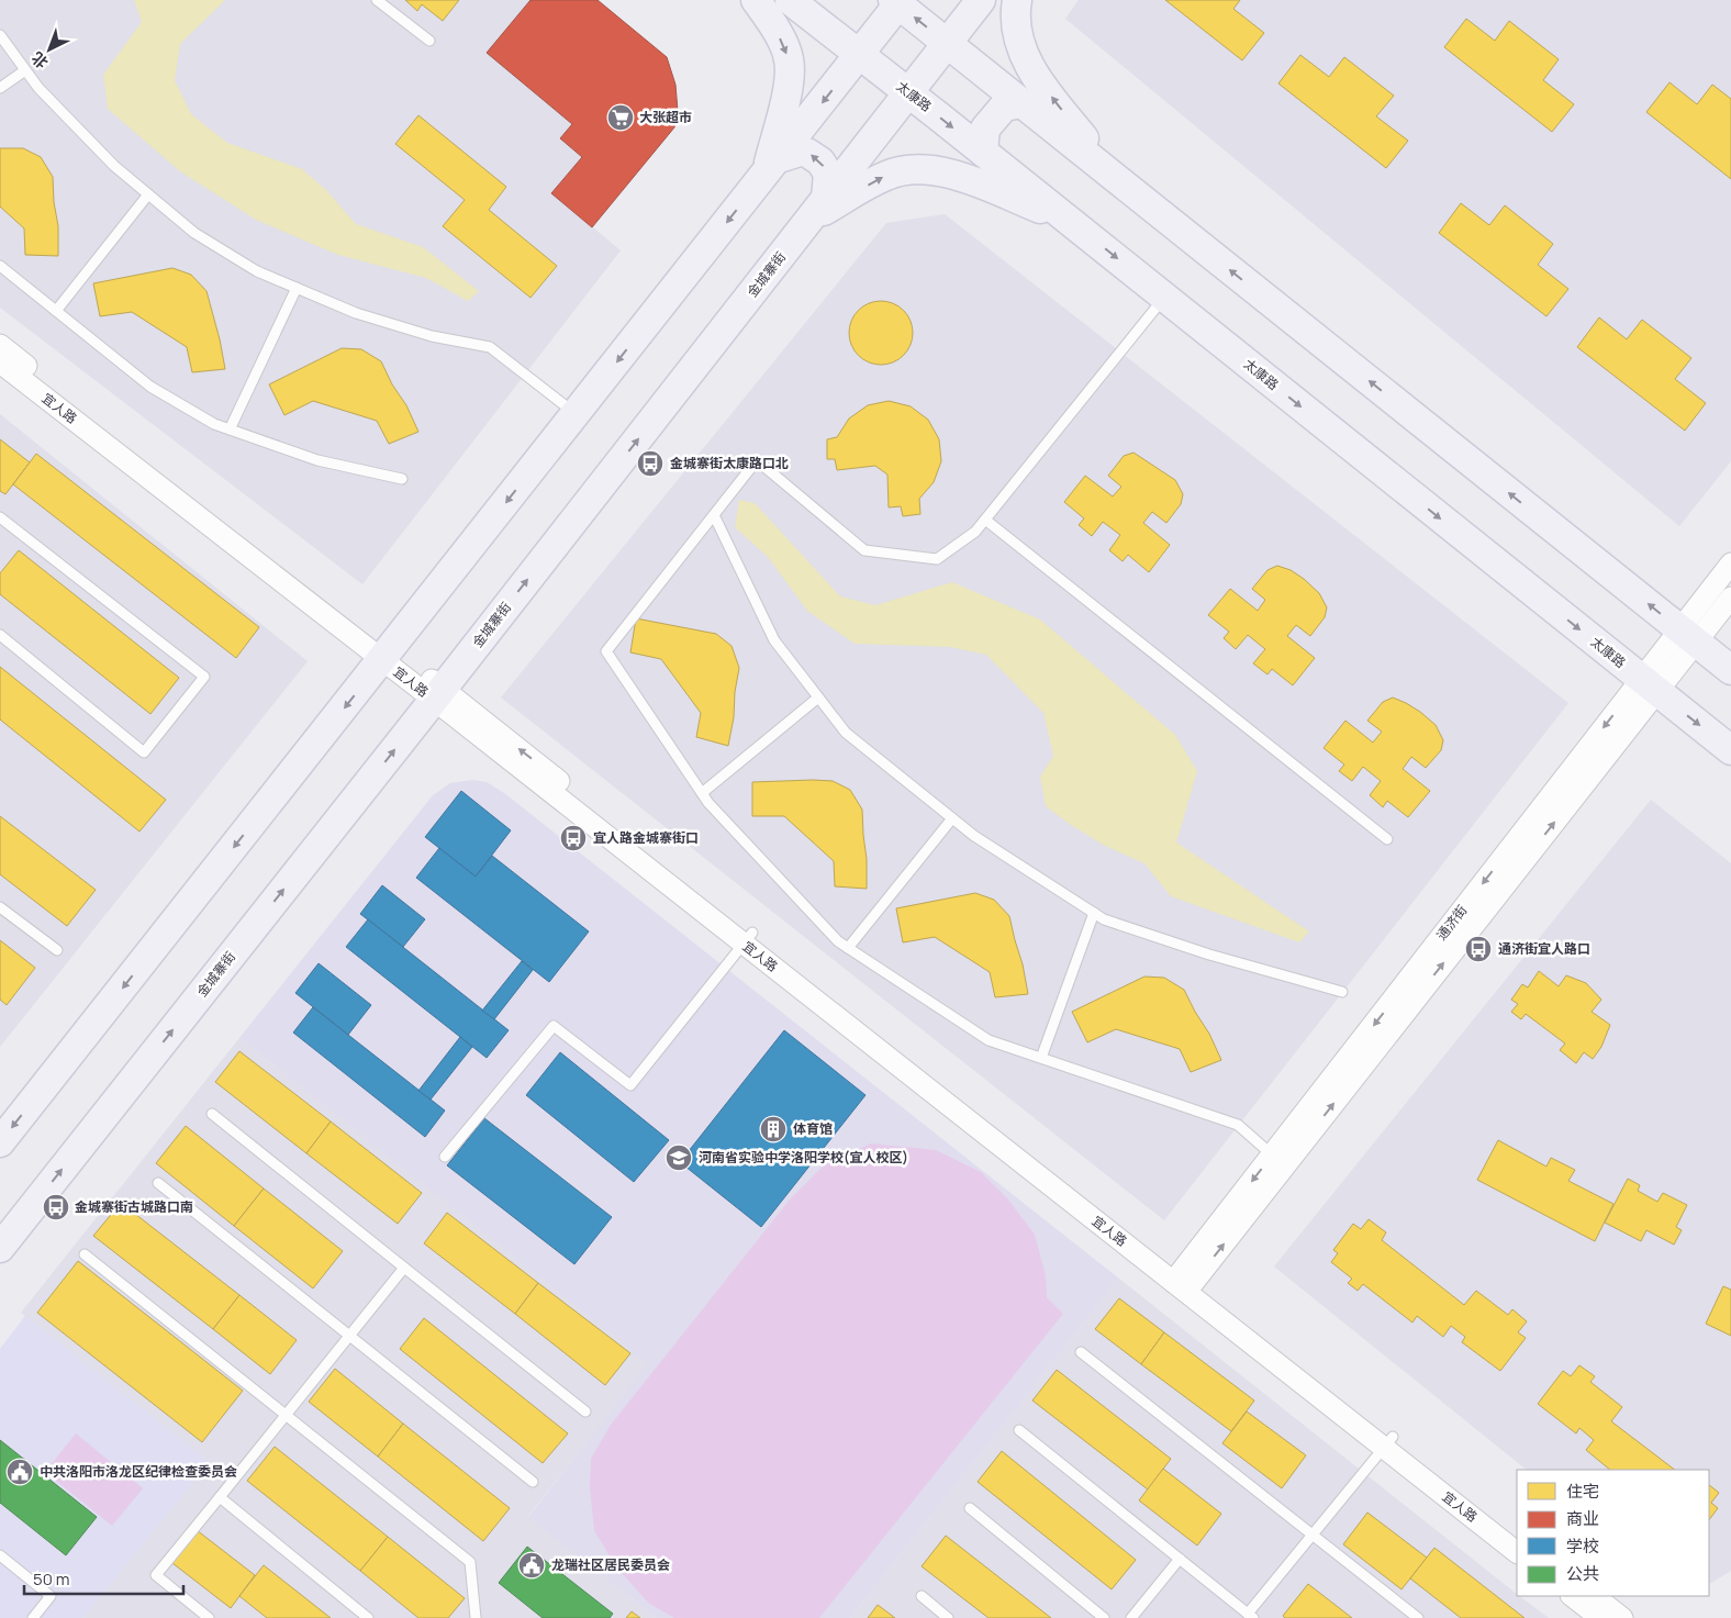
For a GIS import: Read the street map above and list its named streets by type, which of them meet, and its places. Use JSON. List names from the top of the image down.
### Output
{
  "streets": {
    "main road": ["太康路", "金城寨街"],
    "street": ["宜人路", "通济街"]
  },
  "crossings": [
    ["太康路", "金城寨街"],
    ["太康路", "通济街"],
    ["金城寨街", "宜人路"],
    ["宜人路", "通济街"]
  ],
  "places": {
    "supermarket": ["大张超市"],
    "bus stop": [
      "金城寨街太康路口北",
      "宜人路金城寨街口",
      "通济街宜人路口",
      "金城寨街古城路口南"
    ],
    "building": ["体育馆"],
    "school or university": ["河南省实验中学洛阳学校(宜人校区)"],
    "public building": ["中共洛阳市洛龙区纪律检查委员会", "龙瑞社区居民委员会"]
  },
  "legend": [
    "住宅",
    "商业",
    "学校",
    "公共"
  ],
  "scale_bar": "50 m",
  "north": "bottom left"
}
